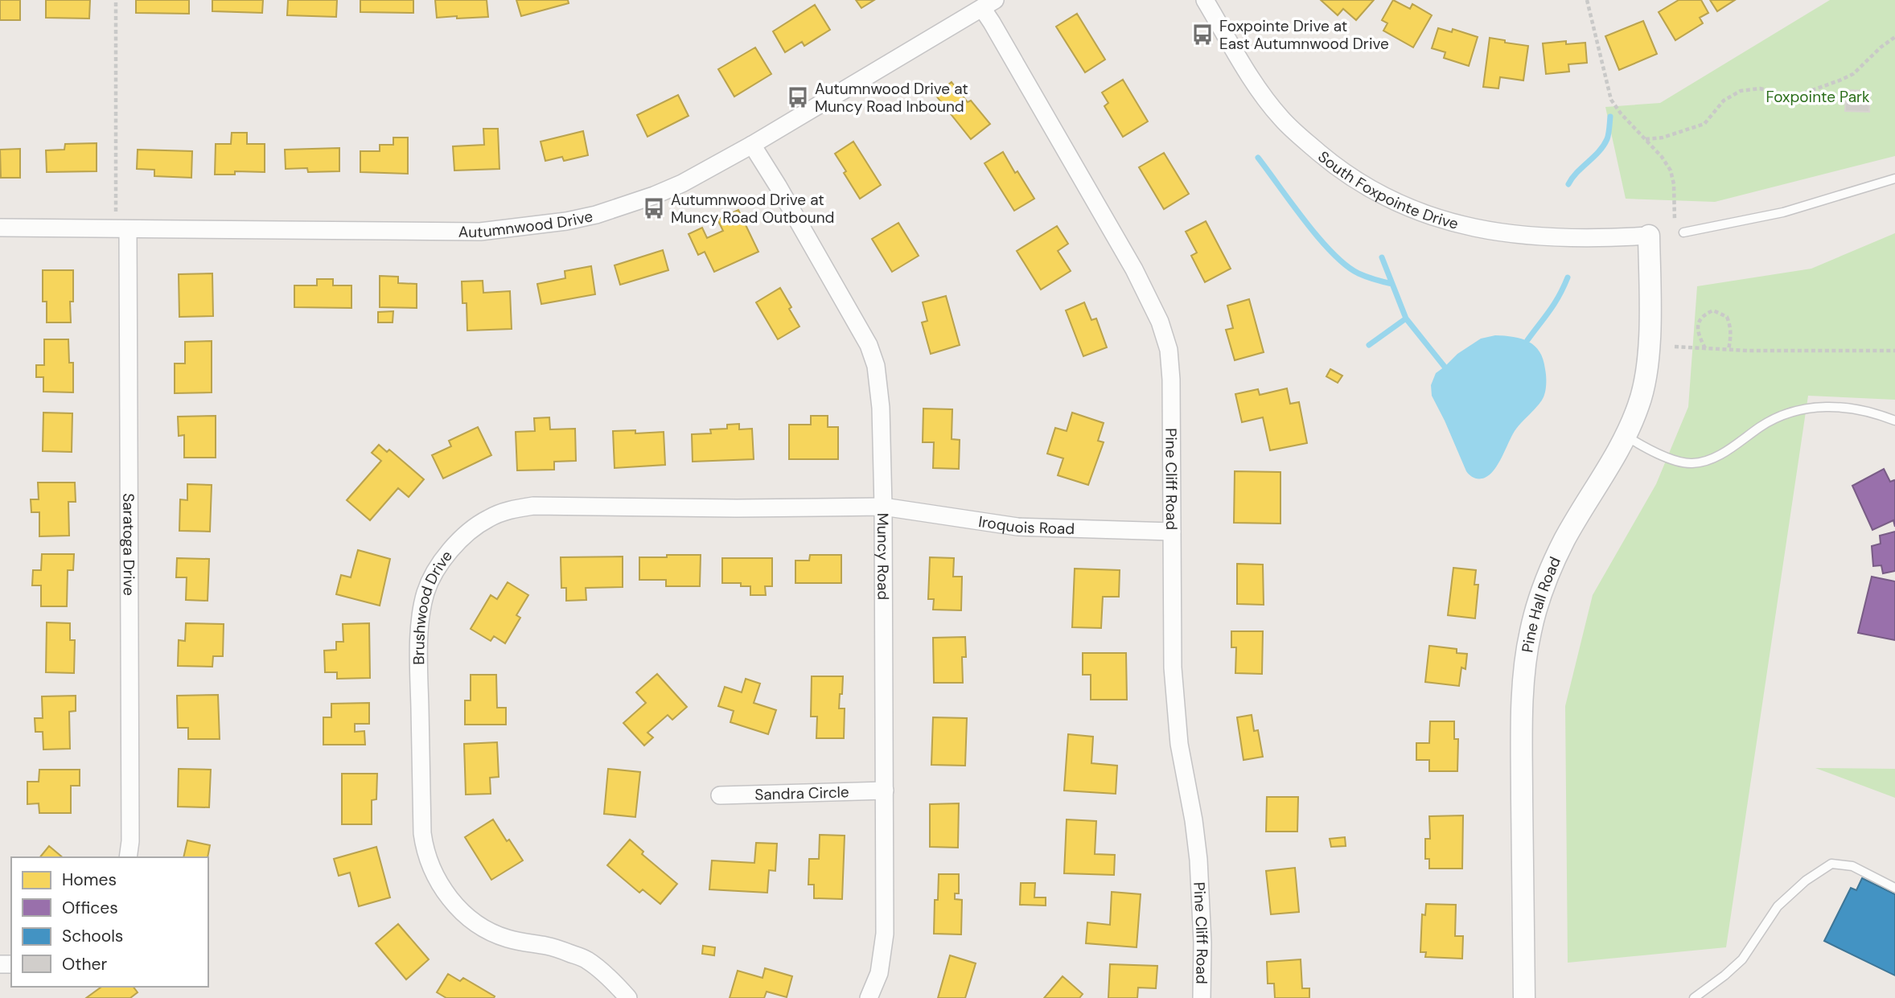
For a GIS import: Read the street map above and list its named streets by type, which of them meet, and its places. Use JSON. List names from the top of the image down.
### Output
{
  "streets": {
    "street": [
      "South Foxpointe Drive",
      "Autumnwood Drive",
      "Pine Cliff Road",
      "Iroquois Road",
      "Saratoga Drive",
      "Muncy Road",
      "Pine Hall Road",
      "Brushwood Drive",
      "Sandra Circle"
    ]
  },
  "crossings": [
    ["South Foxpointe Drive", "Pine Hall Road"],
    ["Autumnwood Drive", "Pine Cliff Road"],
    ["Autumnwood Drive", "Saratoga Drive"],
    ["Autumnwood Drive", "Muncy Road"],
    ["Pine Cliff Road", "Iroquois Road"],
    ["Iroquois Road", "Muncy Road"],
    ["Iroquois Road", "Brushwood Drive"],
    ["Muncy Road", "Brushwood Drive"],
    ["Muncy Road", "Sandra Circle"]
  ],
  "parks": ["Foxpointe Park"],
  "places": {
    "bus stop": ["Foxpointe Drive at East Autumnwood Drive", "Autumnwood Drive at Muncy Road Inbound", "Autumnwood Drive at Muncy Road Outbound"]
  },
  "legend": [
    "Homes",
    "Offices",
    "Schools",
    "Other"
  ]
}
